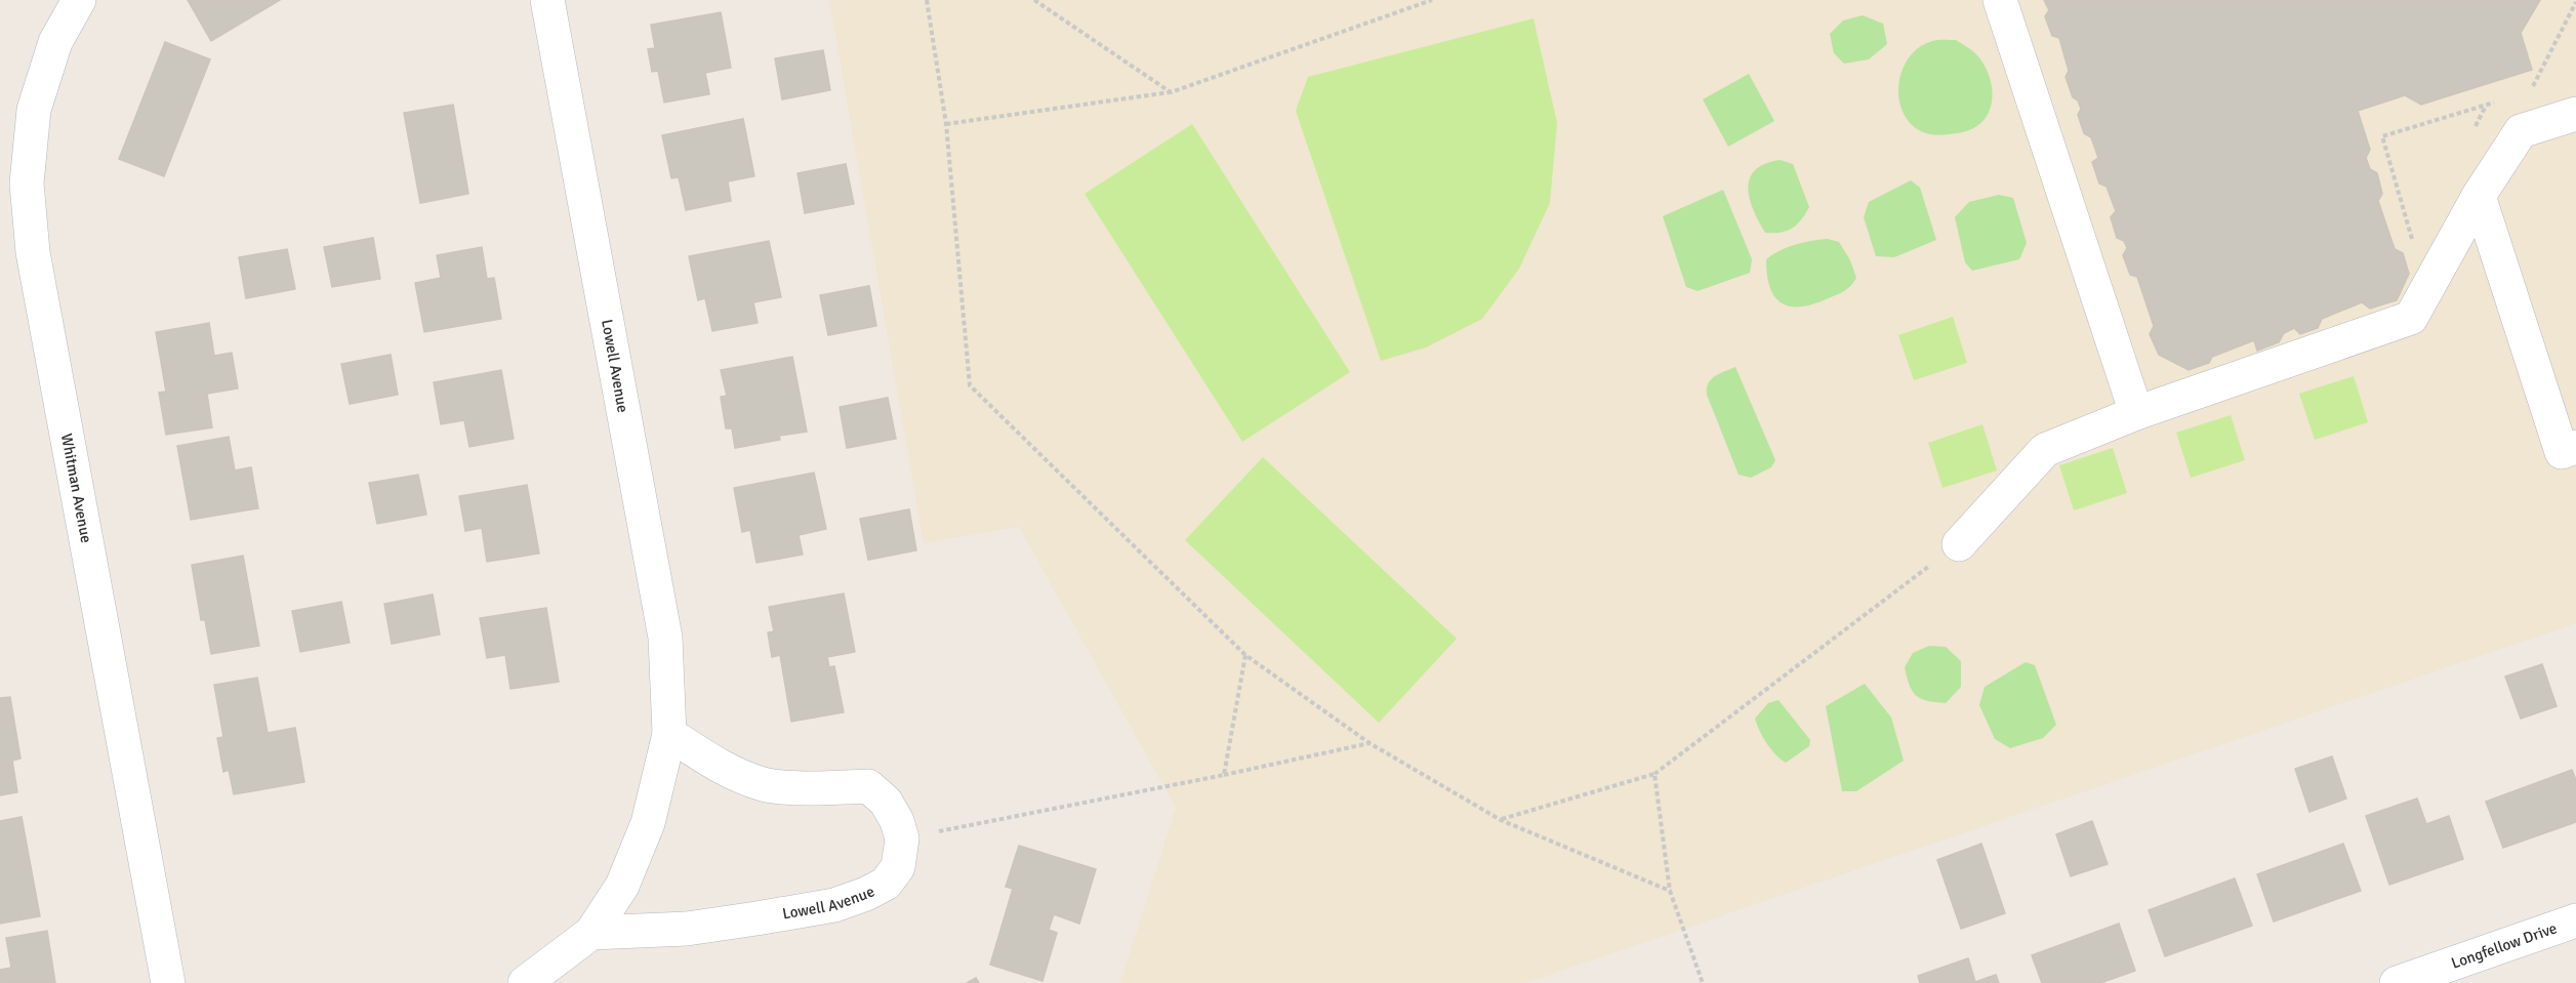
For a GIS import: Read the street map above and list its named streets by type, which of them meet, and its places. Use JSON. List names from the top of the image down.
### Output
{
  "streets": {
    "street": ["Lowell Avenue", "Whitman Avenue", "Longfellow Drive"]
  }
}
